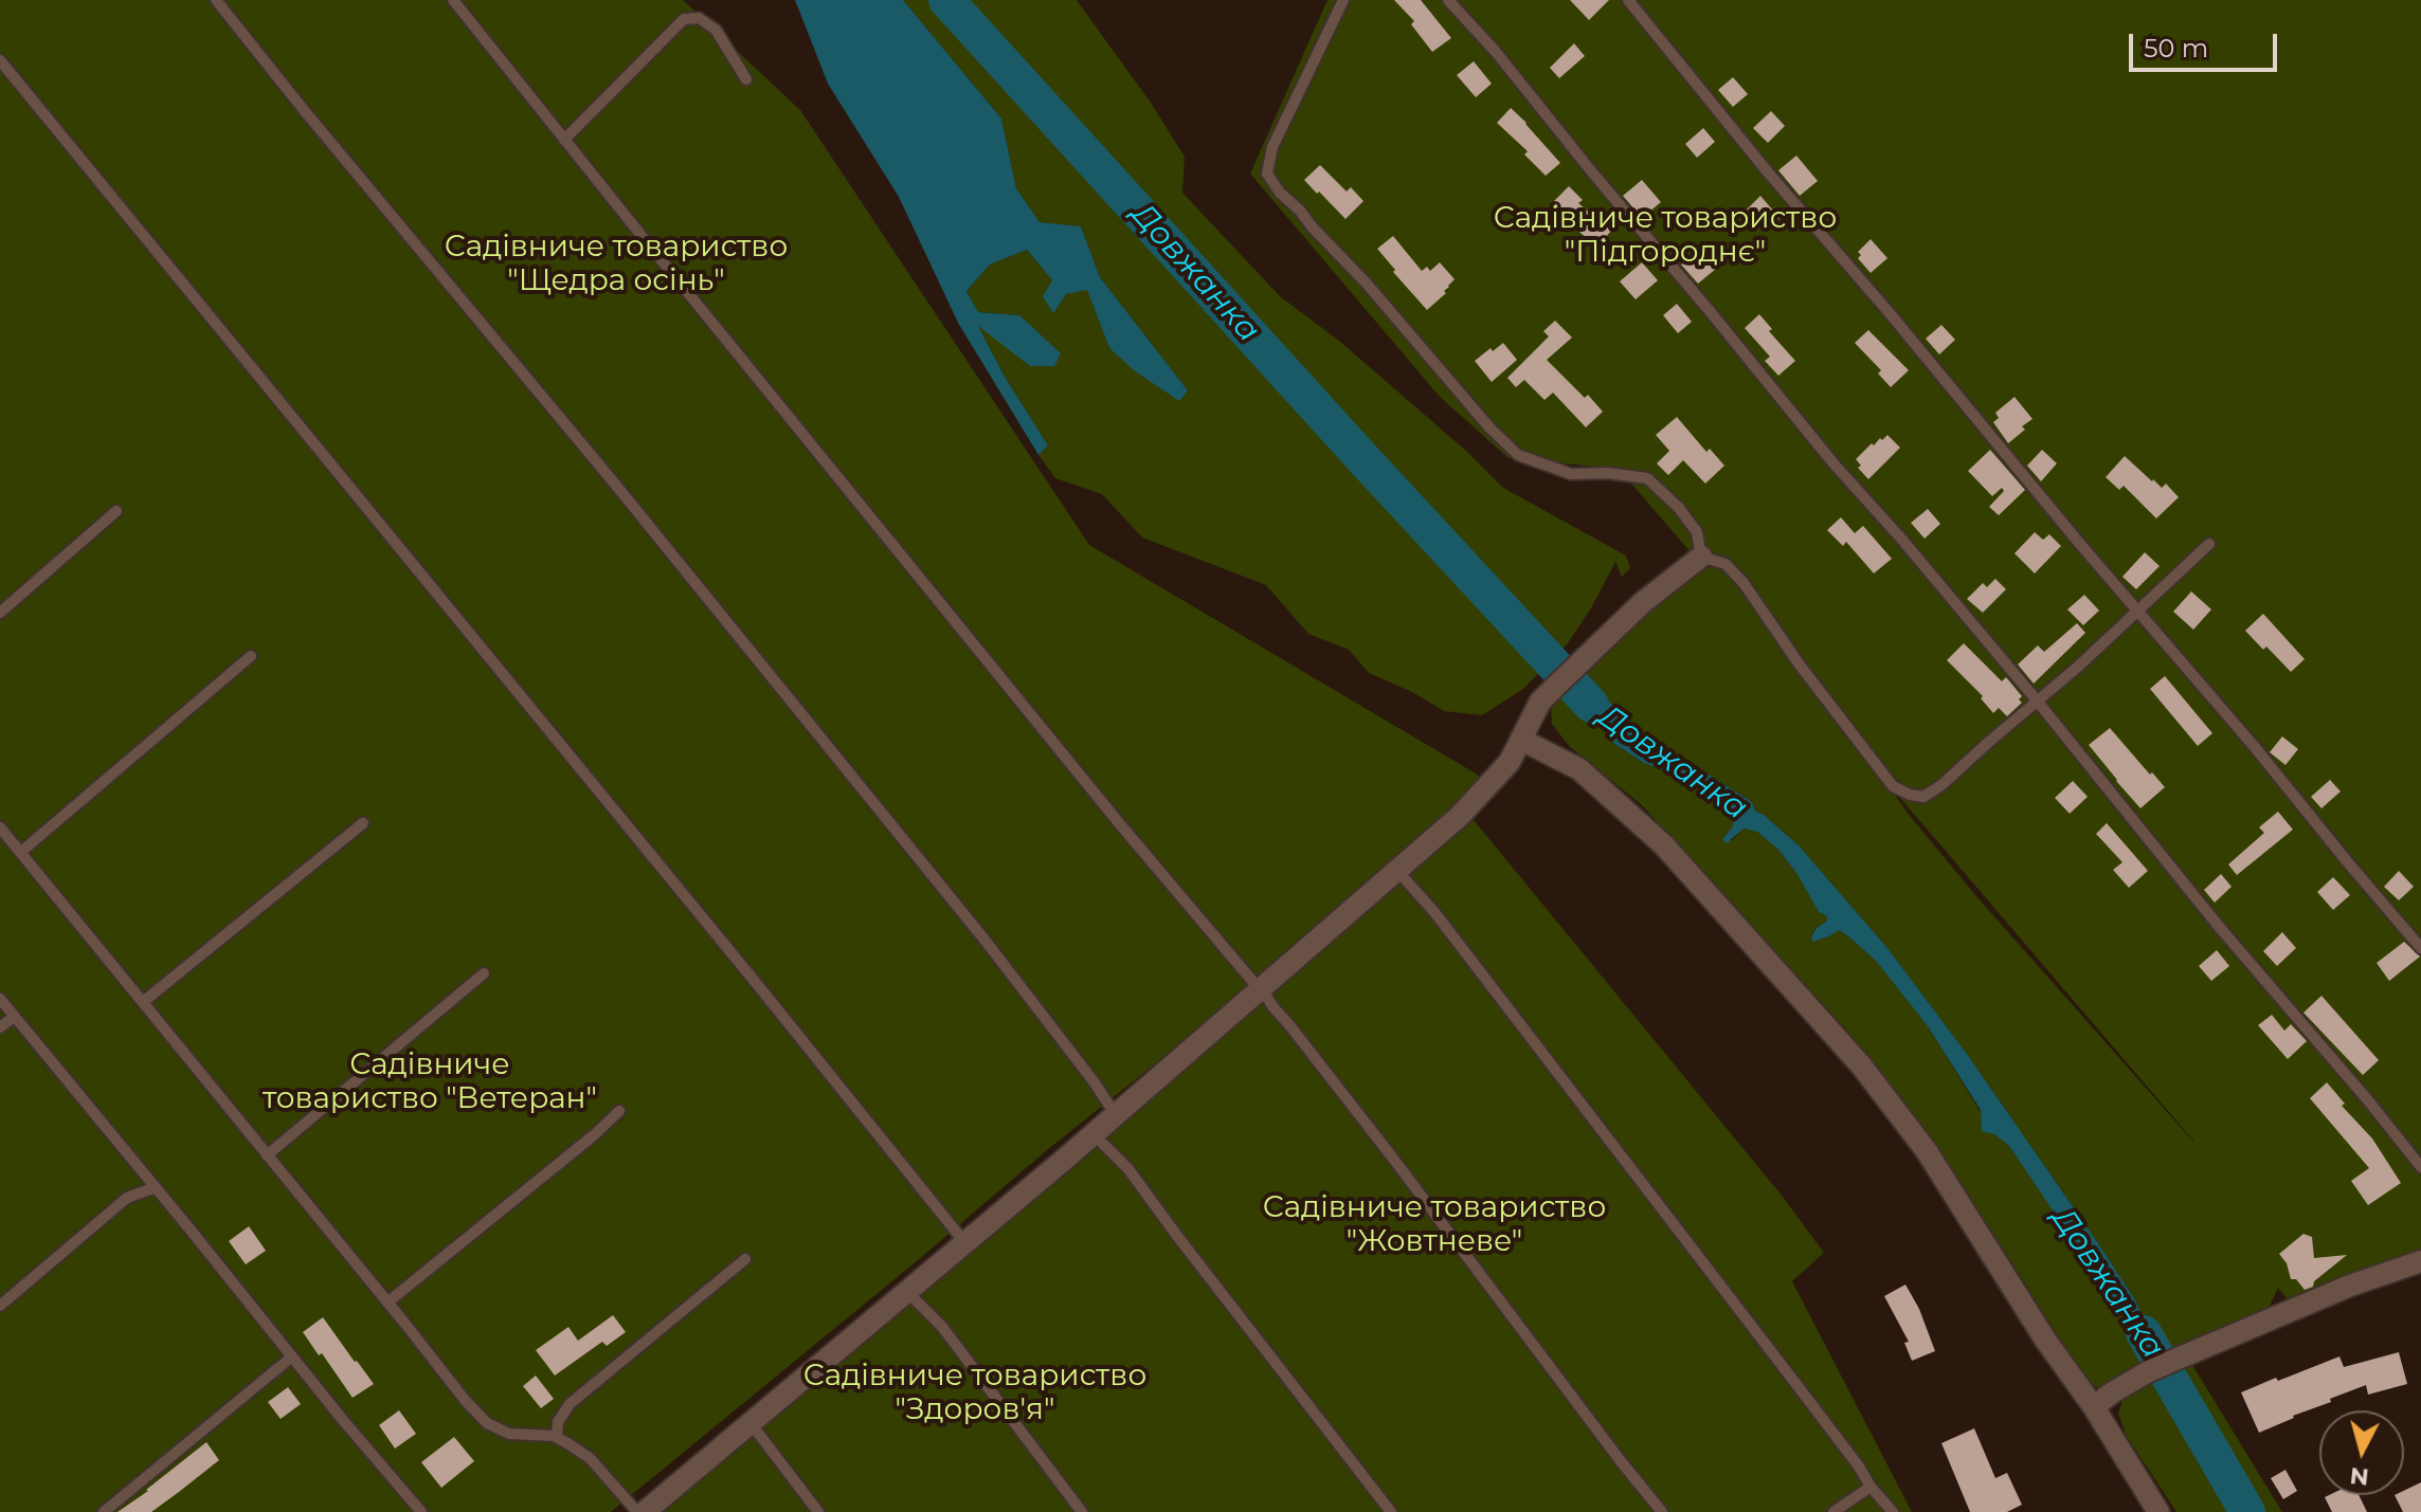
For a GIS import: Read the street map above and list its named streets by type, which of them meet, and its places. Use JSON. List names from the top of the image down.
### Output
{
  "water": ["Довжанка"],
  "parks": [
    "Садівниче товариство \"Підгороднє\"",
    "Садівниче товариство \"Щедра осінь\"",
    "Садівниче товариство \"Ветеран\"",
    "Садівниче товариство \"Жовтневе\"",
    "Садівниче товариство \"Здоров'я\""
  ],
  "scale_bar": "50 m",
  "north": "bottom"
}
